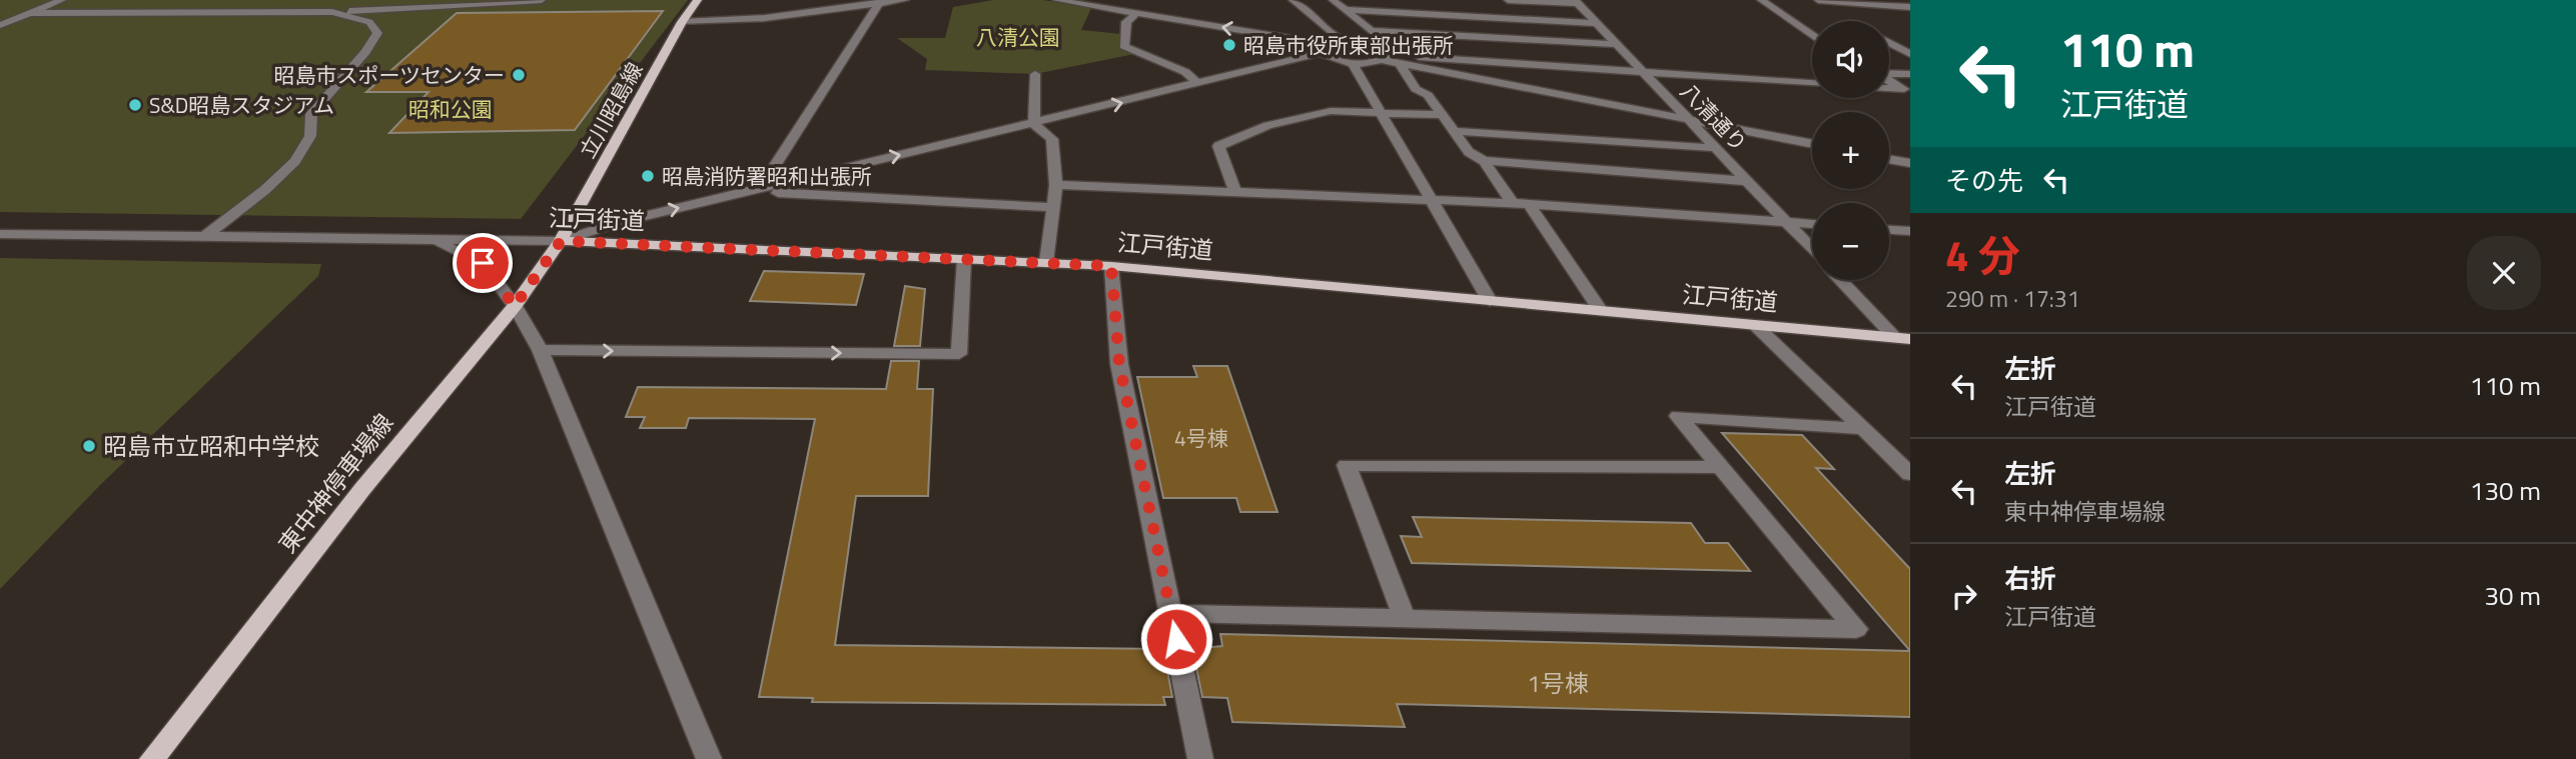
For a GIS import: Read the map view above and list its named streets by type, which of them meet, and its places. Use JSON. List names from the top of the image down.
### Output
{
  "streets": {
    "main road": ["立川昭島線", "江戸街道", "東中神停車場線"],
    "street": ["八清通り"]
  },
  "crossings": [
    ["立川昭島線", "江戸街道"],
    ["立川昭島線", "東中神停車場線"],
    ["江戸街道", "東中神停車場線"]
  ],
  "parks": ["八清公園", "昭和公園"],
  "places": [
    "昭島市役所東部出張所",
    "昭島市スポーツセンター",
    "S&D昭島スタジアム",
    "昭島消防署昭和出張所",
    "昭島市立昭和中学校"
  ],
  "house_numbers": ["4号棟", "1号棟"],
  "page": {
    "turn": ["110 m", "江戸街道"],
    "map_buttons": ["+", "−"],
    "then": "その先",
    "heading": ["4 分", "290 m · 17:31"],
    "list": [
      {
        "name": "左折",
        "note": "江戸街道",
        "value": "110 m"
      },
      {
        "name": "左折",
        "note": "東中神停車場線",
        "value": "130 m"
      },
      {
        "name": "右折",
        "note": "江戸街道",
        "value": "30 m"
      }
    ]
  }
}
